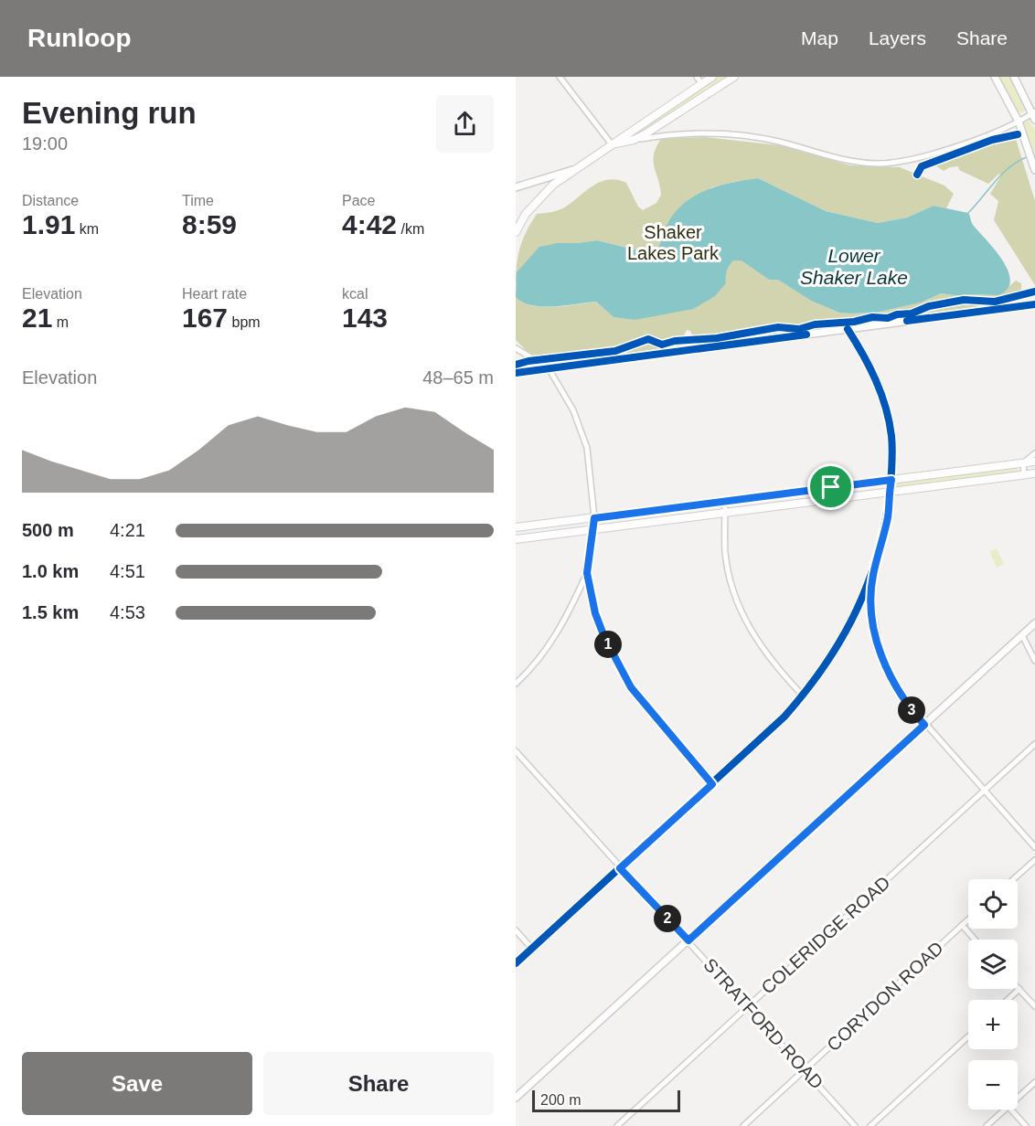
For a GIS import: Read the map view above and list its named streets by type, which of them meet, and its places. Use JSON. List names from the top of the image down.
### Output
{
  "streets": {
    "street": ["COLERIDGE ROAD", "CORYDON ROAD", "STRATFORD ROAD"]
  },
  "crossings": [
    ["COLERIDGE ROAD", "STRATFORD ROAD"],
    ["CORYDON ROAD", "STRATFORD ROAD"]
  ],
  "water": ["Lower Shaker Lake"],
  "parks": ["Shaker Lakes Park"],
  "scale_bar": "200 m",
  "page": {
    "header": "Runloop",
    "nav": ["Map", "Layers", "Share"],
    "heading": ["Evening run", "19:00"],
    "stats": [
      ["Distance", "1.91 km"],
      ["Time", "8:59"],
      ["Pace", "4:42 /km"],
      ["Elevation", "21 m"],
      ["Heart rate", "167 bpm"],
      ["kcal", "143"]
    ],
    "chart": ["Elevation", "48–65 m"],
    "list": [
      {
        "name": "500 m",
        "note": "4:21"
      },
      {
        "name": "1.0 km",
        "note": "4:51"
      },
      {
        "name": "1.5 km",
        "note": "4:53"
      }
    ],
    "pins": ["1", "3", "2"],
    "map_buttons": ["+", "−"],
    "buttons": ["Save", "Share"],
    "scale": "200 m"
  }
}
